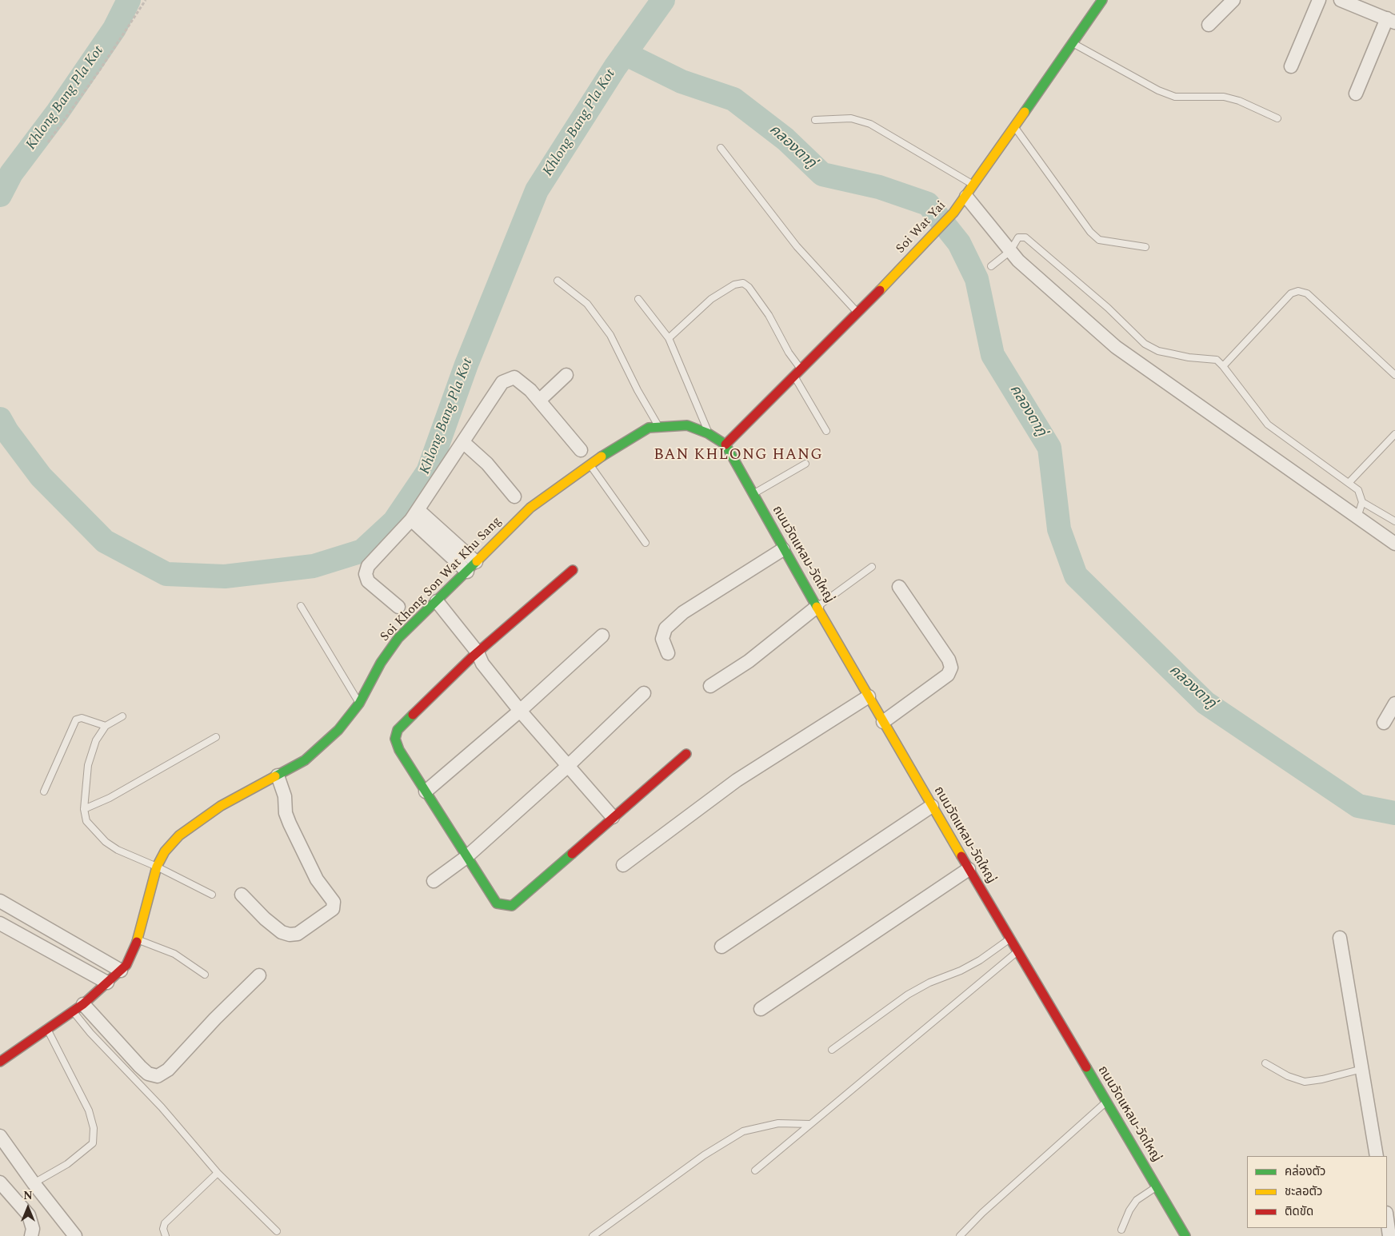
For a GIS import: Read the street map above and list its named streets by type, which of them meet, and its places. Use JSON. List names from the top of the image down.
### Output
{
  "streets": {
    "street": ["Soi Wat Yai", "ถนนวัดแหลม-วัดใหญ่", "Soi Khong Son Wat Khu Sang"]
  },
  "crossings": [
    ["Soi Wat Yai", "ถนนวัดแหลม-วัดใหญ่"],
    ["Soi Wat Yai", "Soi Khong Son Wat Khu Sang"],
    ["ถนนวัดแหลม-วัดใหญ่", "Soi Khong Son Wat Khu Sang"]
  ],
  "districts": ["BAN KHLONG HANG"],
  "water": ["Khlong Bang Pla Kot", "คลองตาภู่"],
  "legend": ["คล่องตัว", "ชะลอตัว", "ติดขัด"],
  "north": "top"
}
